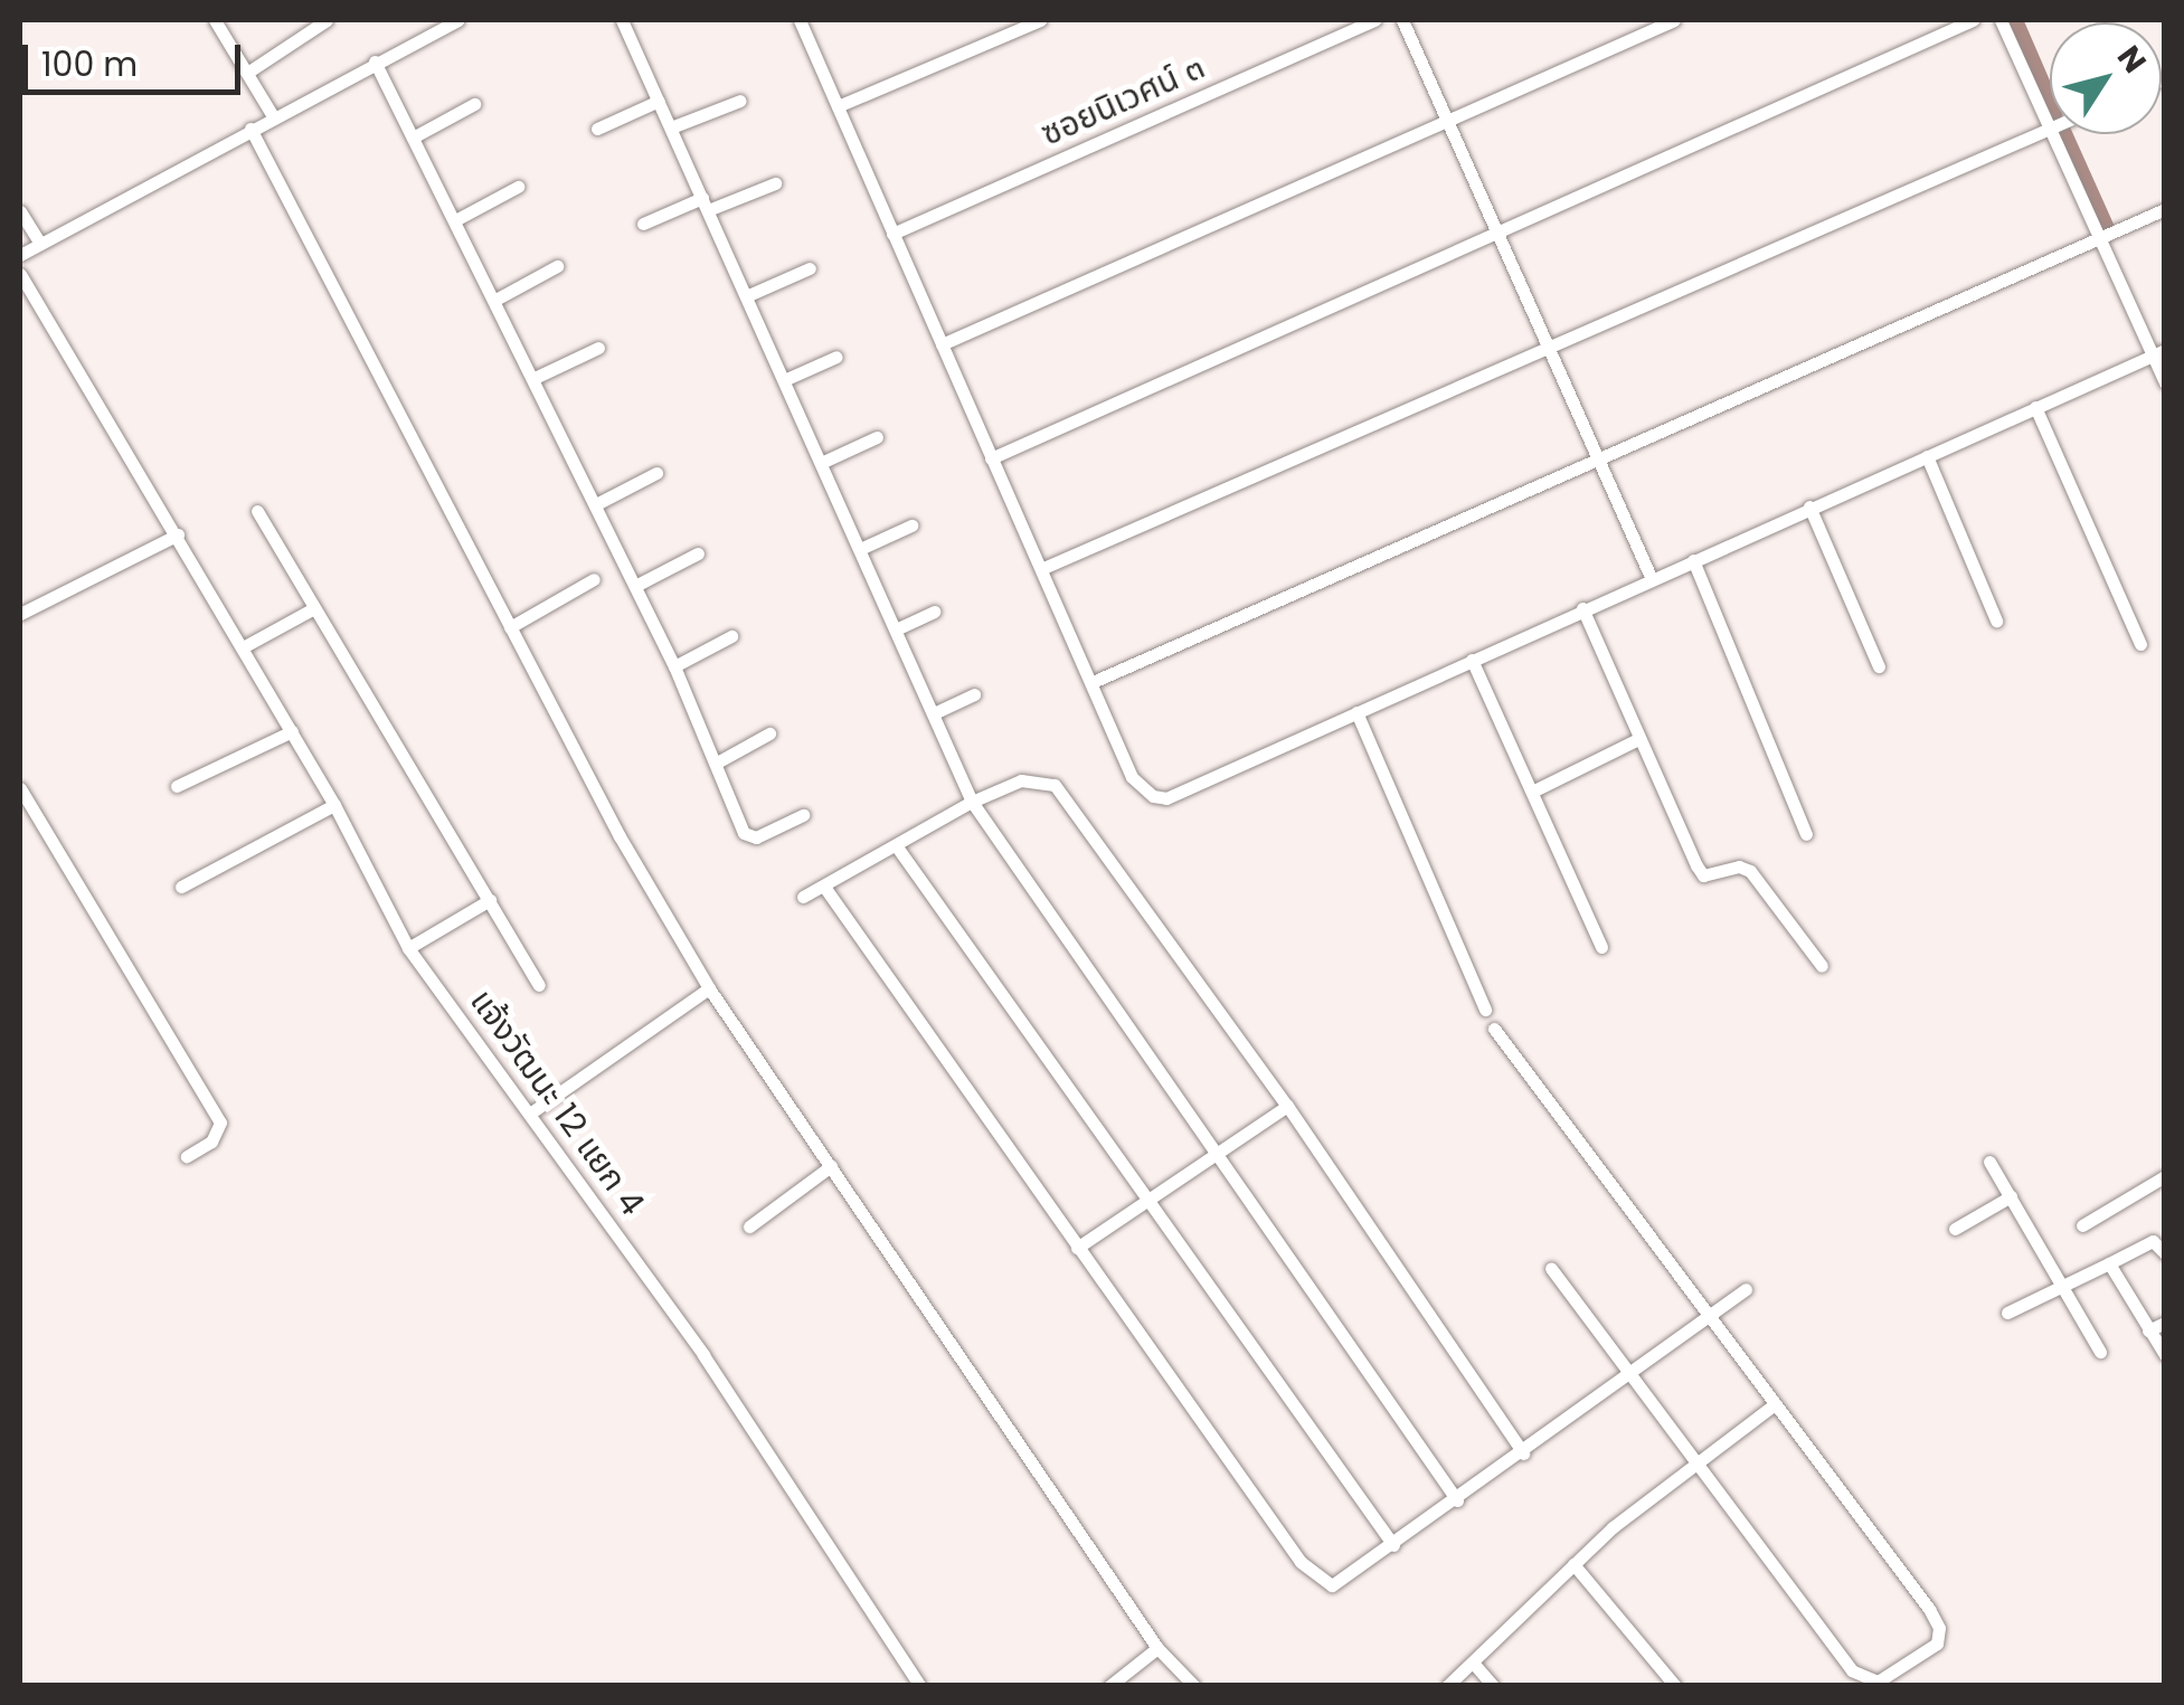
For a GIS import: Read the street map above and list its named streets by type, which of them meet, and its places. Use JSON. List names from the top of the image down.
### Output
{
  "streets": {
    "street": ["ซอยนิเวศน์ ๓", "แจ้งวัฒนะ 12 แยก 4"]
  },
  "scale_bar": "100 m",
  "north": "top right"
}
